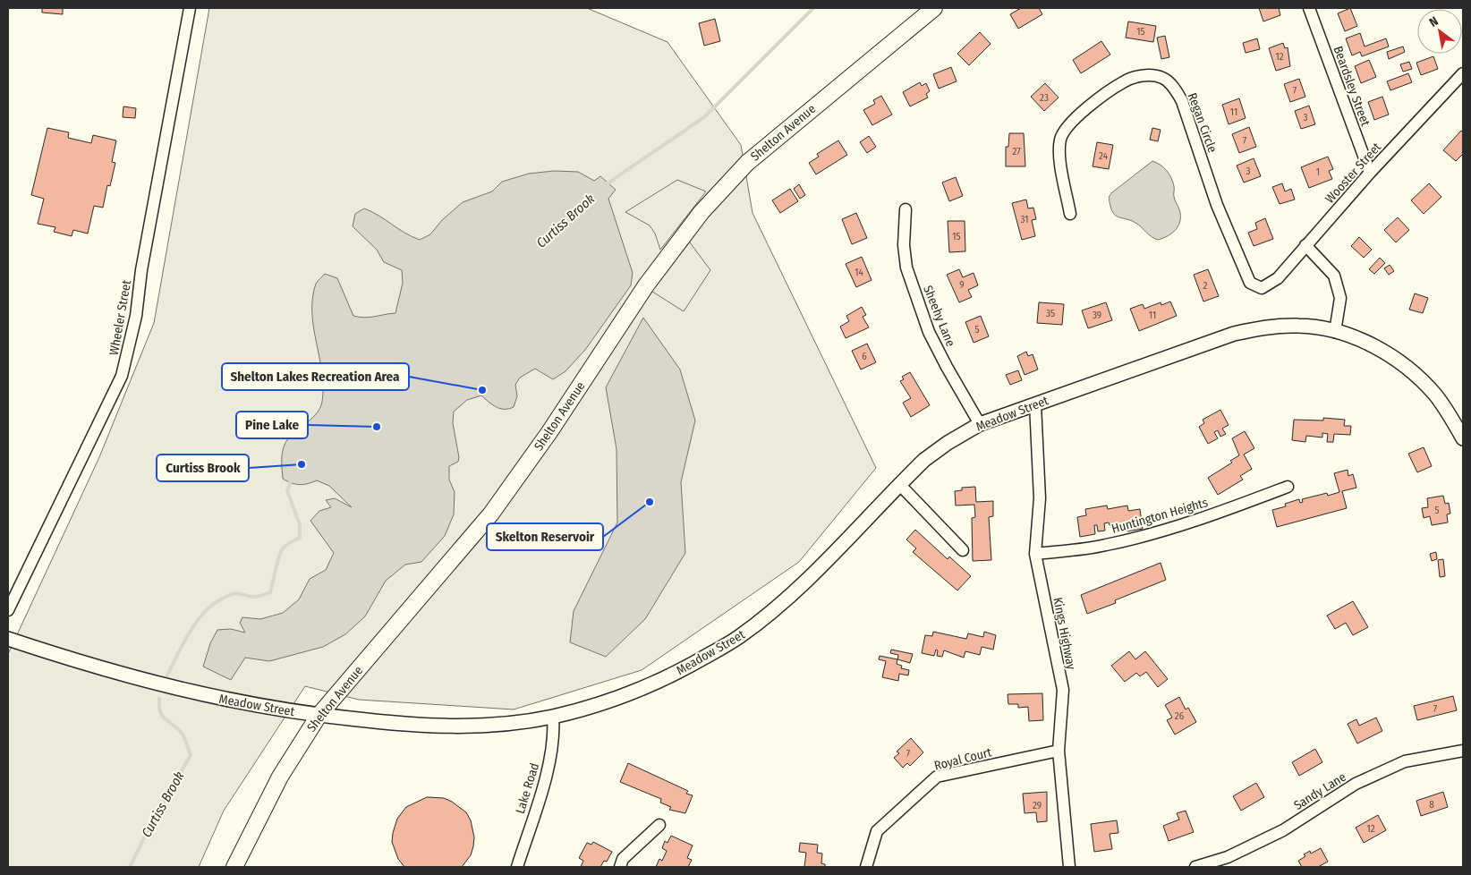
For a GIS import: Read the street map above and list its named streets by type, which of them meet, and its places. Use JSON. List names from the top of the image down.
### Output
{
  "streets": {
    "main road": ["Shelton Avenue"],
    "street": [
      "Beardsley Street",
      "Regan Circle",
      "Wooster Street",
      "Sheehy Lane",
      "Wheeler Street",
      "Meadow Street",
      "Huntington Heights",
      "Kings Highway",
      "Royal Court",
      "Lake Road",
      "Sandy Lane"
    ]
  },
  "crossings": [
    ["Beardsley Street", "Wooster Street"],
    ["Regan Circle", "Wooster Street"],
    ["Shelton Avenue", "Meadow Street"],
    ["Sheehy Lane", "Meadow Street"],
    ["Meadow Street", "Kings Highway"],
    ["Meadow Street", "Lake Road"],
    ["Huntington Heights", "Kings Highway"],
    ["Kings Highway", "Royal Court"]
  ],
  "water": ["Curtiss Brook"],
  "places": [
    "Shelton Lakes Recreation Area",
    "Pine Lake",
    "Curtiss Brook",
    "Skelton Reservoir"
  ],
  "house_numbers": [
    "15",
    "12",
    "7",
    "23",
    "11",
    "3",
    "7",
    "27",
    "24",
    "3",
    "1",
    "31",
    "15",
    "14",
    "9",
    "2",
    "35",
    "39",
    "11",
    "5",
    "6",
    "5",
    "7",
    "26",
    "7",
    "8",
    "29",
    "12"
  ],
  "north": "top left"
}
